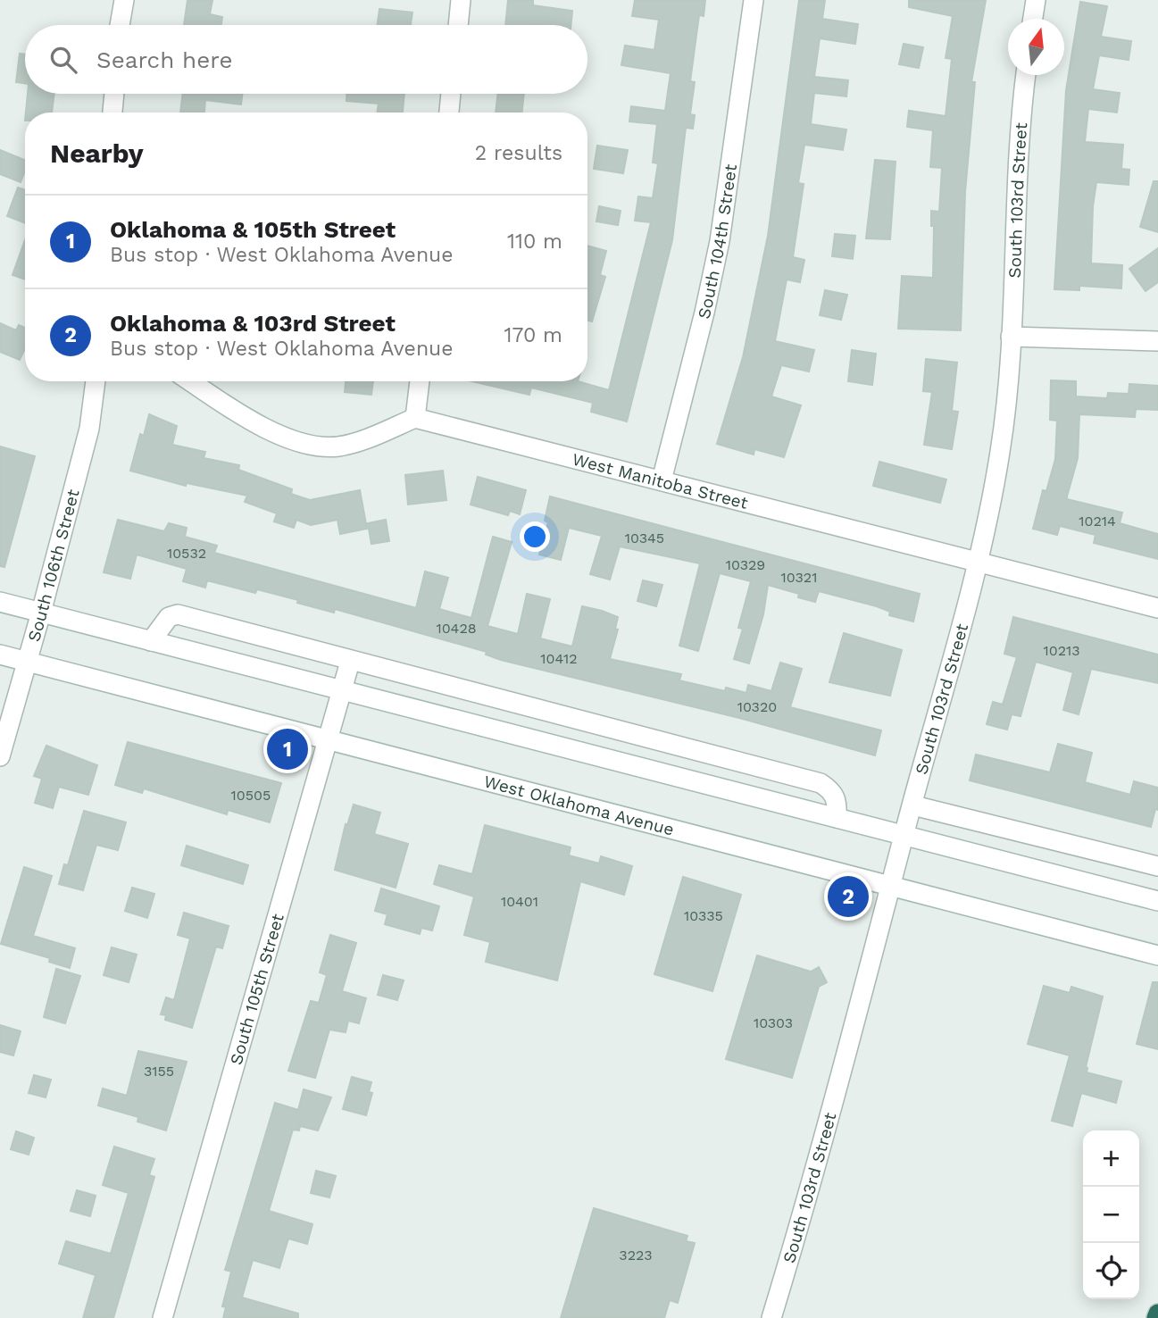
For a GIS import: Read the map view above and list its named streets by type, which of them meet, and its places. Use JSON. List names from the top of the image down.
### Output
{
  "streets": {
    "street": [
      "South 103rd Street",
      "South 104th Street",
      "West Manitoba Street",
      "South 106th Street",
      "West Oklahoma Avenue",
      "South 105th Street"
    ]
  },
  "crossings": [
    ["South 103rd Street", "West Manitoba Street"],
    ["South 103rd Street", "West Oklahoma Avenue"],
    ["South 104th Street", "West Manitoba Street"],
    ["South 106th Street", "West Oklahoma Avenue"],
    ["West Oklahoma Avenue", "South 105th Street"]
  ],
  "house_numbers": [
    "10214",
    "10345",
    "10532",
    "10329",
    "10321",
    "10428",
    "10213",
    "10412",
    "10320",
    "10505",
    "10401",
    "10335",
    "10303",
    "3155",
    "3223"
  ],
  "north": "top",
  "page": {
    "search": "Search here",
    "heading": ["Nearby", "2 results"],
    "list": [
      {
        "mark": "1",
        "name": "Oklahoma & 105th Street",
        "note": "Bus stop · West Oklahoma Avenue",
        "value": "110 m"
      },
      {
        "mark": "2",
        "name": "Oklahoma & 103rd Street",
        "note": "Bus stop · West Oklahoma Avenue",
        "value": "170 m"
      }
    ],
    "pins": ["1", "2"],
    "map_buttons": ["+", "−"]
  }
}
